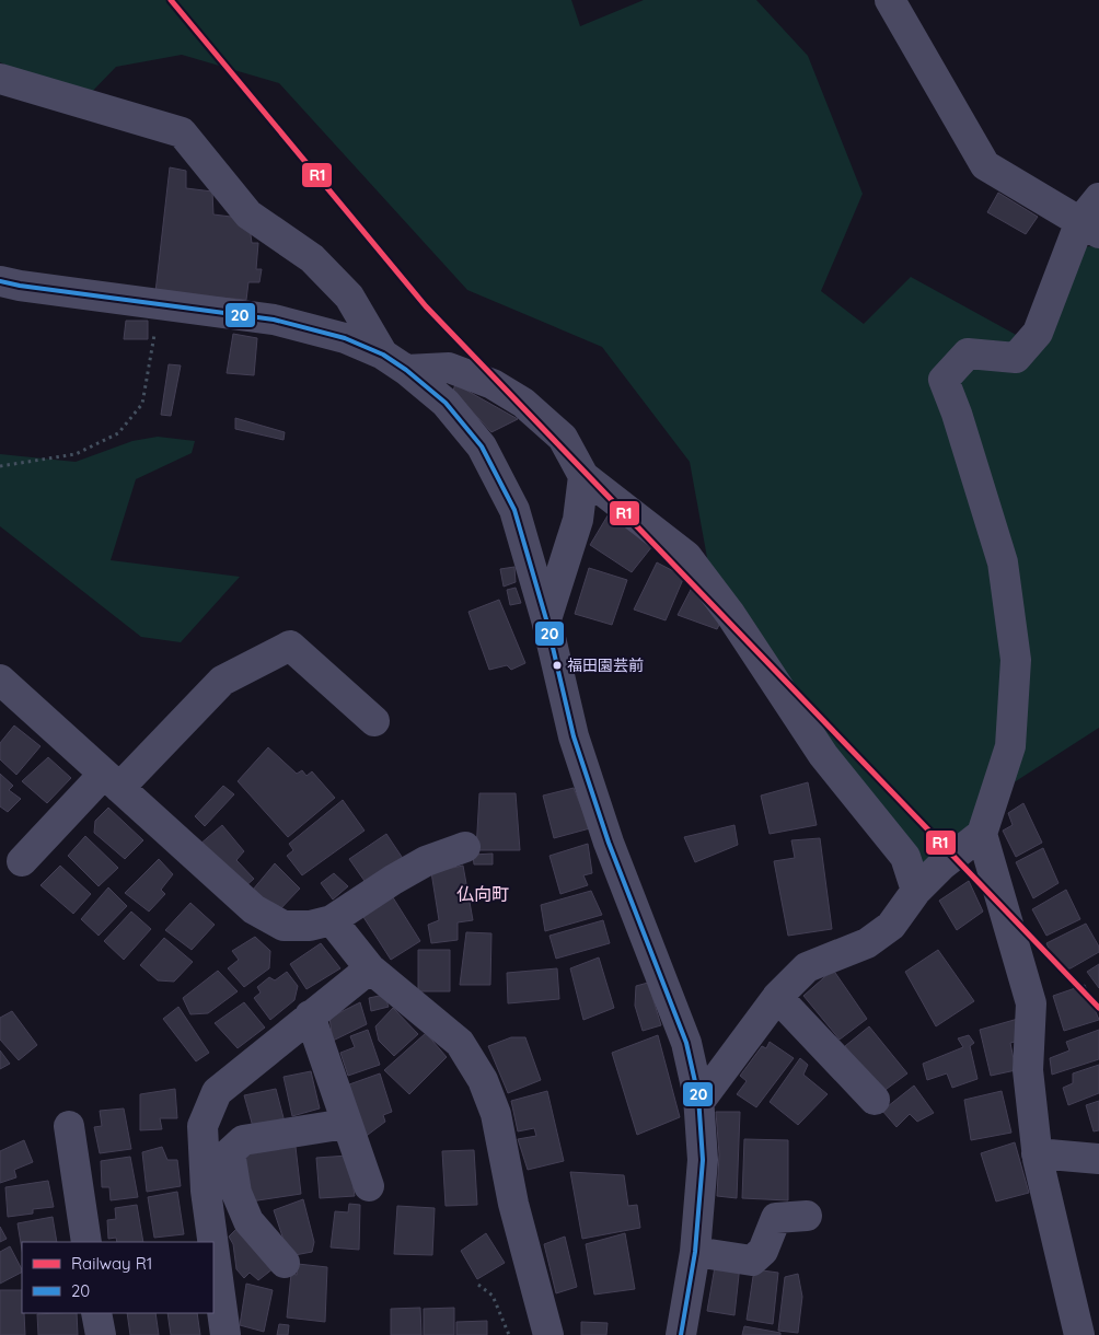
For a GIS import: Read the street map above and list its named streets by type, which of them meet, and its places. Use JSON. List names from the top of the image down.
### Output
{
  "districts": ["仏向町"],
  "places": ["福田園芸前"],
  "lines": ["rail line R1", "transit line 20"],
  "legend": ["Railway R1", "20"]
}
